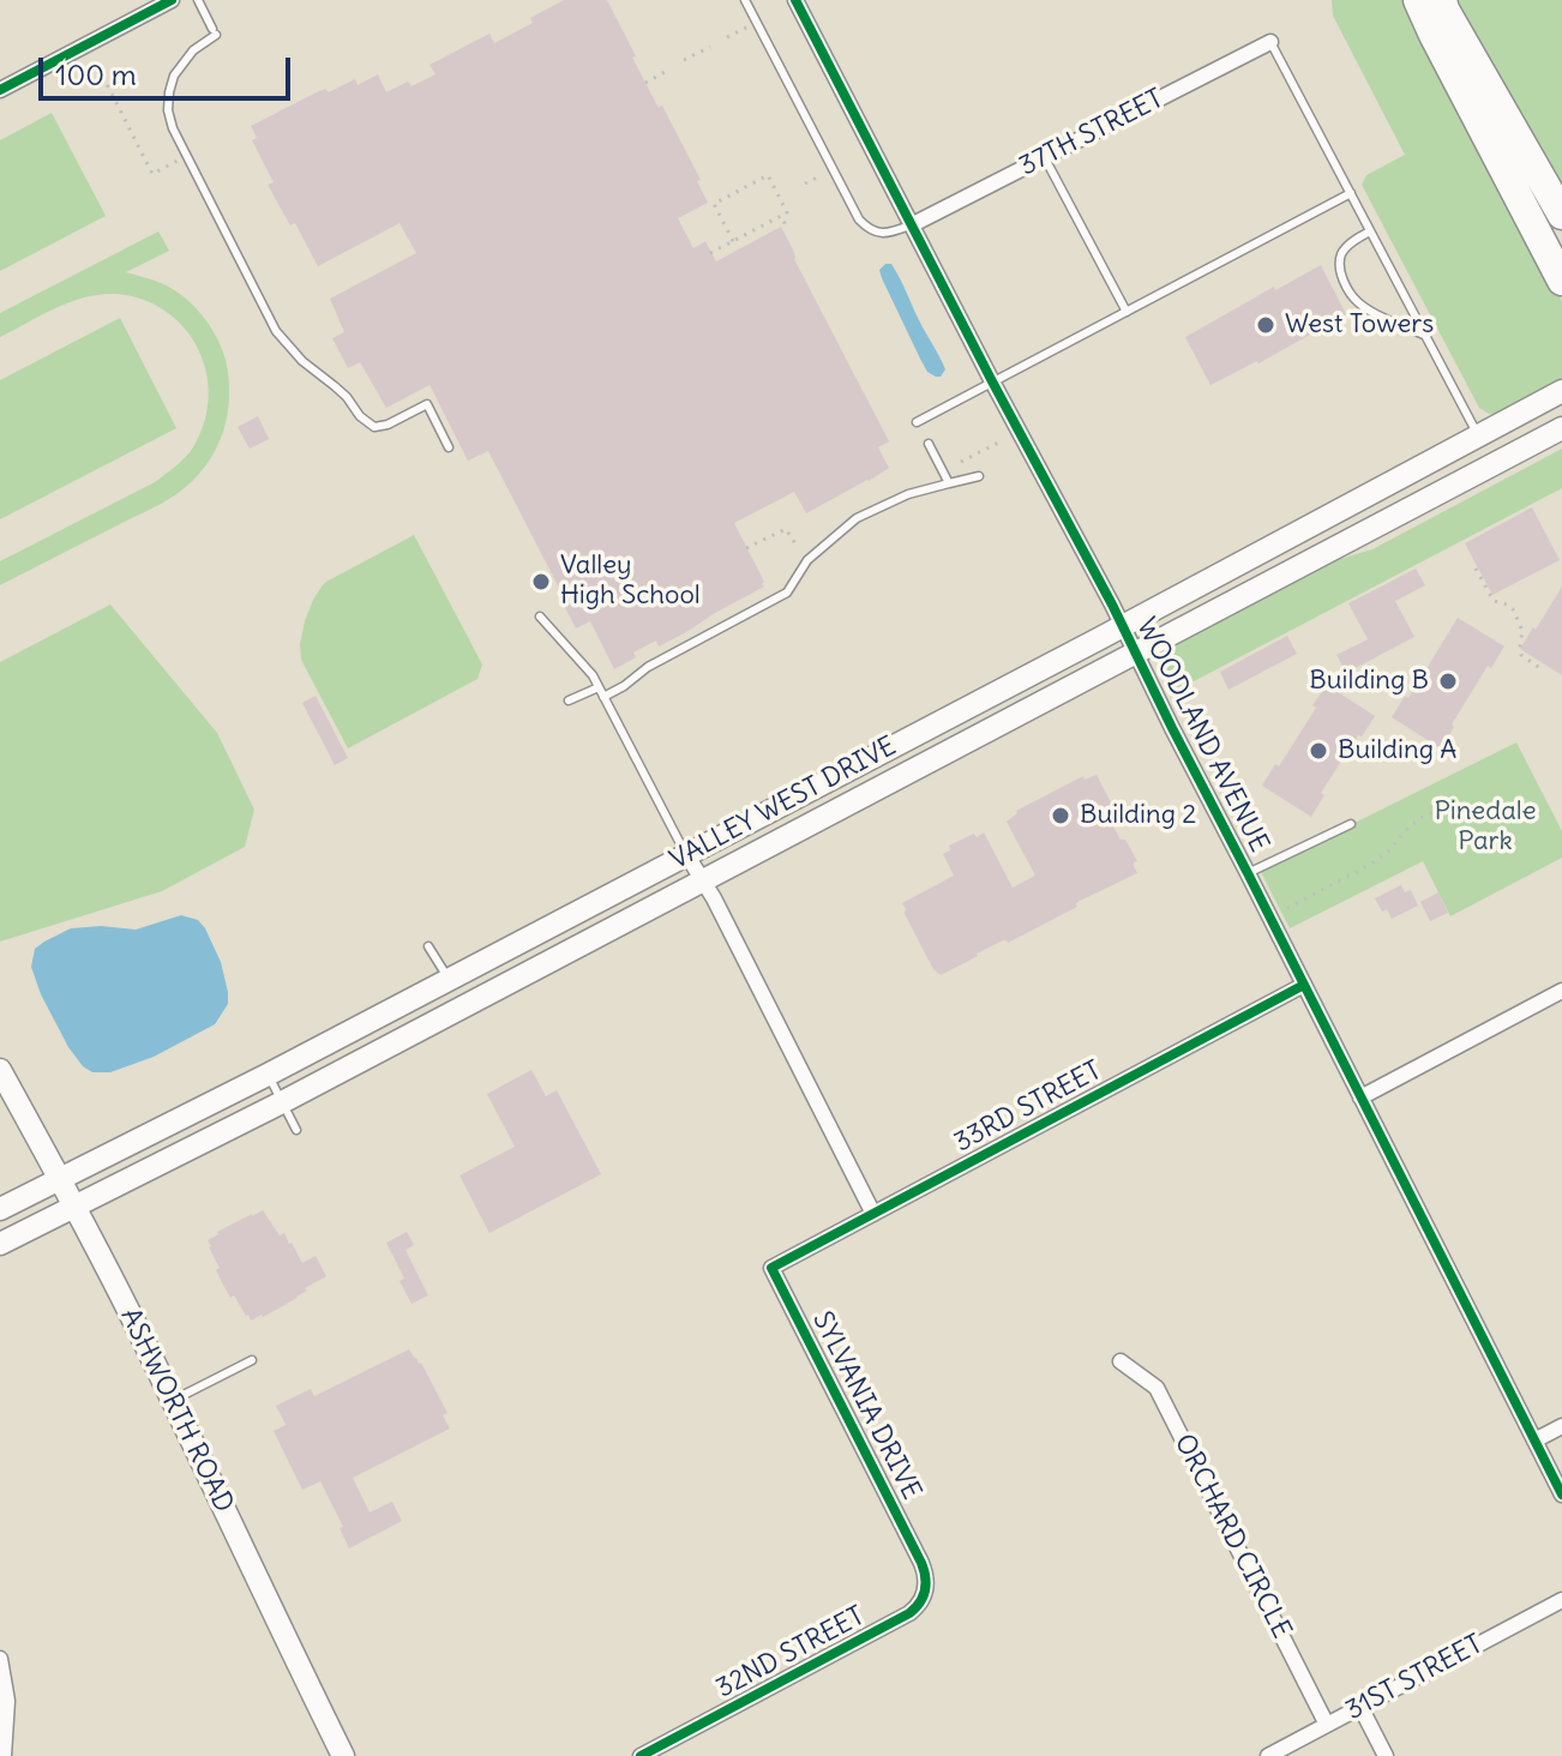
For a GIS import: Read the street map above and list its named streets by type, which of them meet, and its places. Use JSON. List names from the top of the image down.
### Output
{
  "streets": {
    "main road": ["VALLEY WEST DRIVE", "ASHWORTH ROAD"],
    "street": [
      "37TH STREET",
      "WOODLAND AVENUE",
      "33RD STREET",
      "SYLVANIA DRIVE",
      "ORCHARD CIRCLE",
      "32ND STREET",
      "31ST STREET"
    ]
  },
  "crossings": [
    ["37TH STREET", "WOODLAND AVENUE"],
    ["WOODLAND AVENUE", "VALLEY WEST DRIVE"],
    ["WOODLAND AVENUE", "33RD STREET"],
    ["VALLEY WEST DRIVE", "ASHWORTH ROAD"],
    ["33RD STREET", "SYLVANIA DRIVE"],
    ["SYLVANIA DRIVE", "32ND STREET"],
    ["ORCHARD CIRCLE", "31ST STREET"]
  ],
  "parks": ["Pinedale Park"],
  "places": [
    "West Towers",
    "Valley High School",
    "Building B",
    "Building A",
    "Building 2"
  ],
  "scale_bar": "100 m"
}
